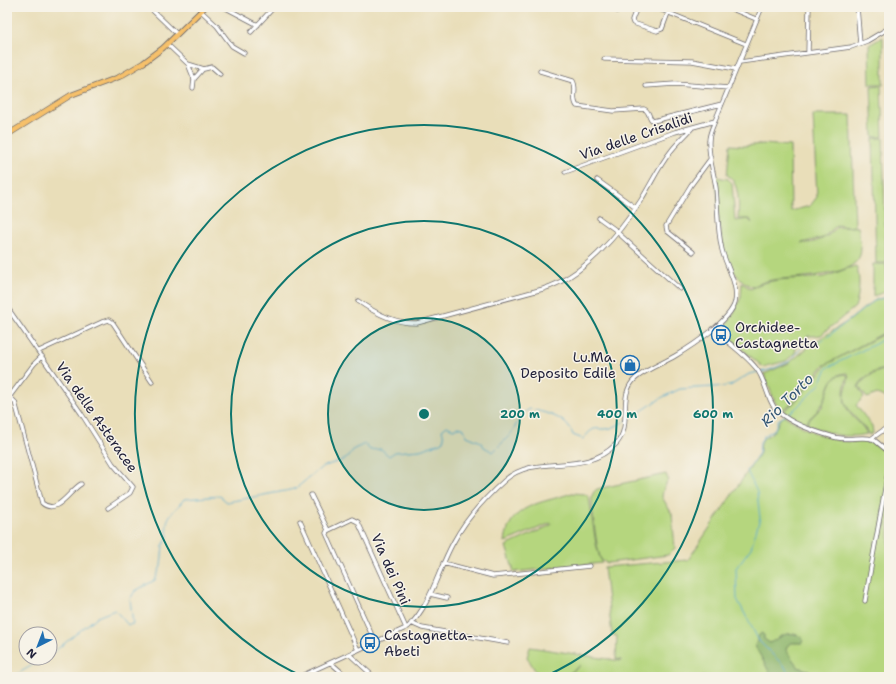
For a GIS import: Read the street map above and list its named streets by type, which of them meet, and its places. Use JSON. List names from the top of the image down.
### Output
{
  "streets": {
    "street": ["Via delle Crisalidi", "Via delle Asteracee", "Via dei Pini"]
  },
  "water": ["Rio Torto"],
  "places": {
    "bus stop": ["Orchidee- Castagnetta", "Castagnetta- Abeti"],
    "shop": ["Lu.Ma. Deposito Edile"]
  },
  "north": "bottom left",
  "rings": ["200 m", "400 m", "600 m"]
}
